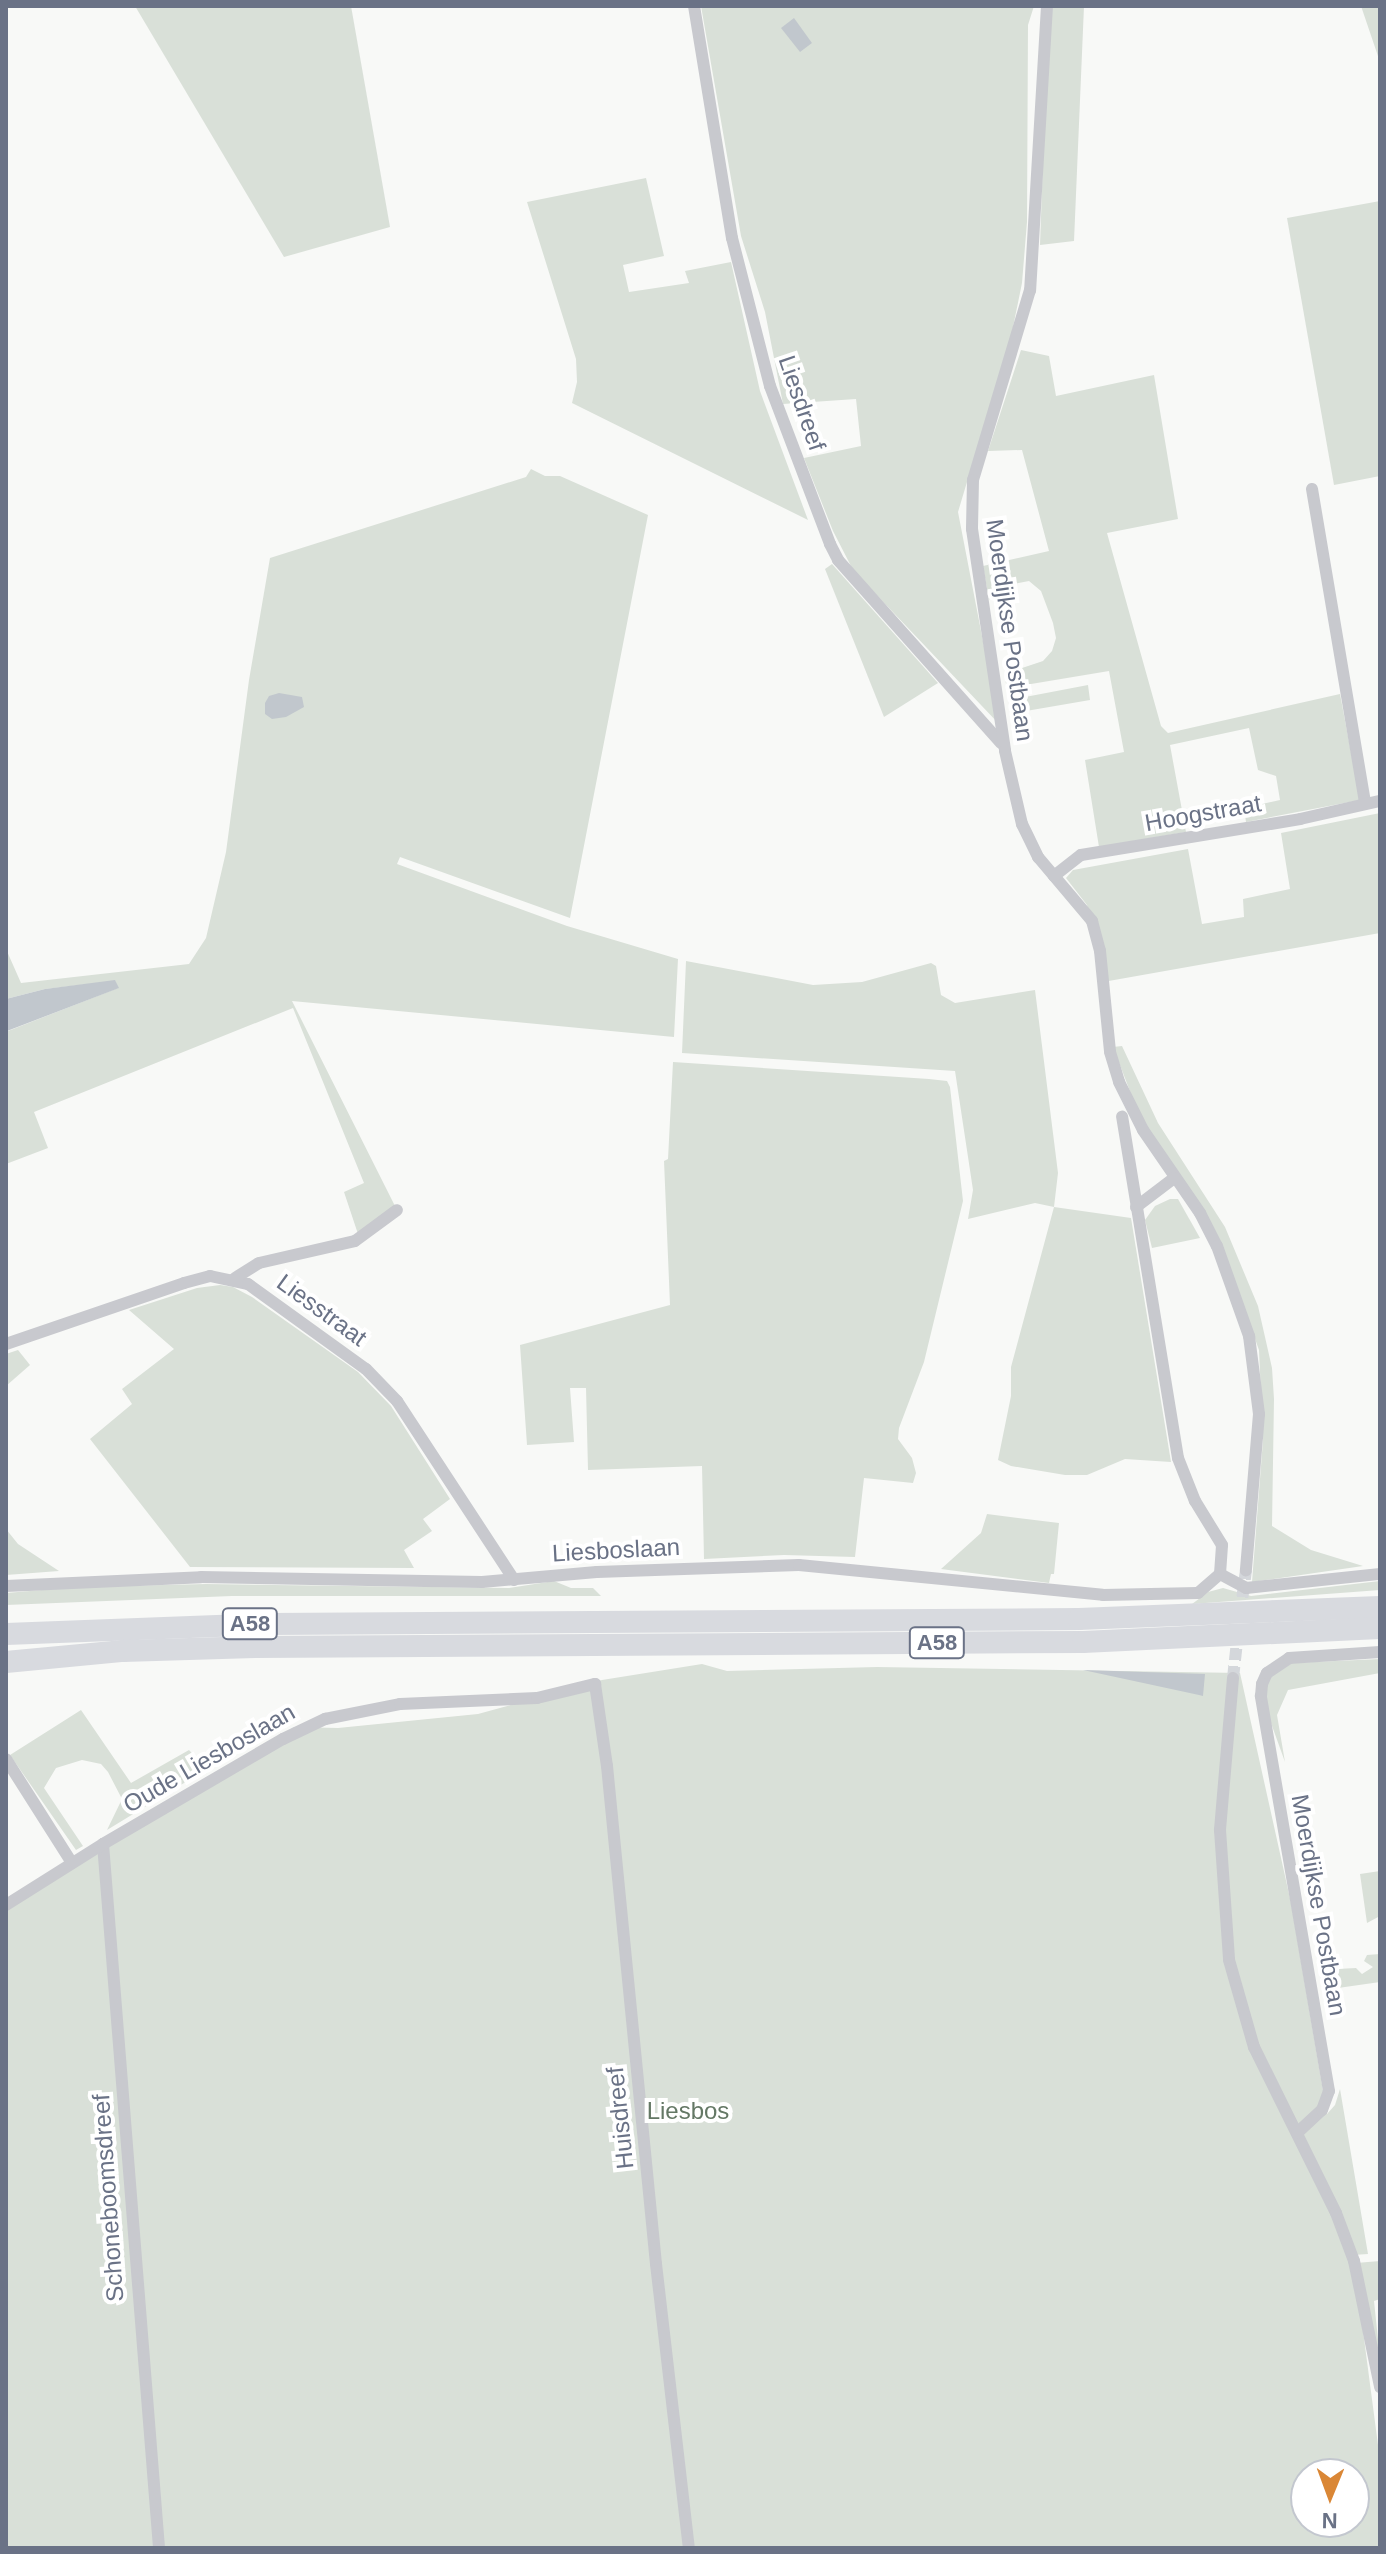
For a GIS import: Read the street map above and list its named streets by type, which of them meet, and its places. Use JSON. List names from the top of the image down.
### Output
{
  "streets": {
    "highway": ["A58"],
    "street": [
      "Liesdreef",
      "Moerdijkse Postbaan",
      "Hoogstraat",
      "Liesstraat",
      "Liesboslaan",
      "Oude Liesboslaan",
      "Huisdreef",
      "Schoneboomsdreef"
    ]
  },
  "crossings": [
    ["Liesdreef", "Moerdijkse Postbaan"],
    ["Moerdijkse Postbaan", "Hoogstraat"],
    ["Liesstraat", "Liesboslaan"],
    ["Oude Liesboslaan", "Huisdreef"],
    ["Oude Liesboslaan", "Schoneboomsdreef"]
  ],
  "parks": ["Liesbos"],
  "north": "bottom"
}
